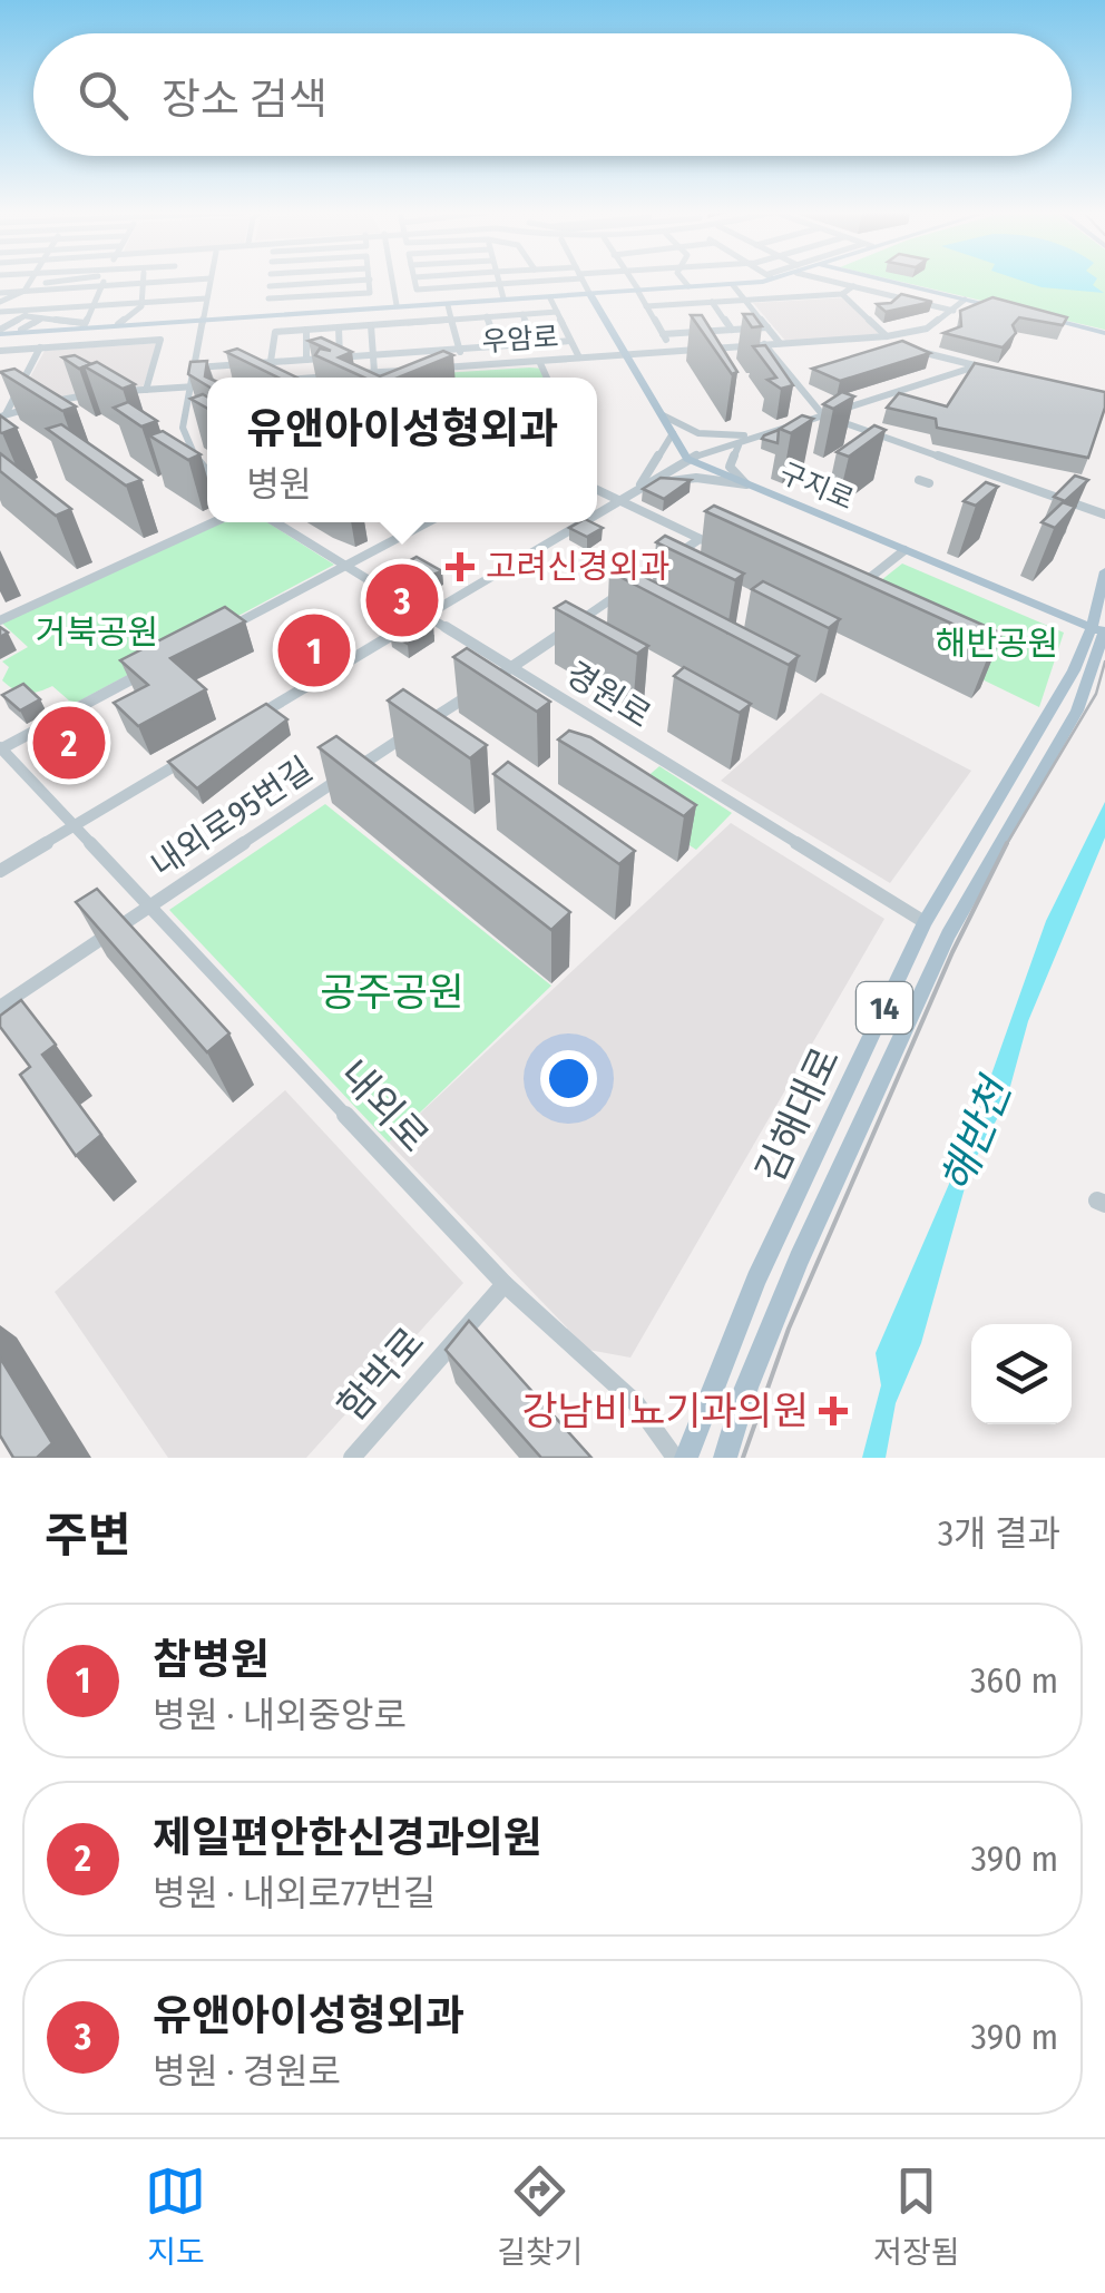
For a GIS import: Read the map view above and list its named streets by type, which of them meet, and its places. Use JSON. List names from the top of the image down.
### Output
{
  "streets": {
    "main road": ["구지로", "14", "김해대로"],
    "street": [
      "우암로",
      "경원로",
      "내외로95번길",
      "내외로",
      "함박로"
    ]
  },
  "crossings": [
    ["구지로", "김해대로"],
    ["경원로", "내외로95번길"],
    ["경원로", "김해대로"],
    ["내외로95번길", "내외로"],
    ["내외로", "함박로"]
  ],
  "water": ["해반천"],
  "parks": ["거북공원", "해반공원", "공주공원"],
  "places": {
    "health": ["고려신경외과", "강남비뇨기과의원"]
  },
  "page": {
    "search": "장소 검색",
    "popup": ["유앤아이성형외과", "병원"],
    "pins": ["3", "1", "2"],
    "heading": ["주변", "3개 결과"],
    "list": [
      {
        "mark": "1",
        "name": "참병원",
        "note": "병원 · 내외중앙로",
        "value": "360 m"
      },
      {
        "mark": "2",
        "name": "제일편안한신경과의원",
        "note": "병원 · 내외로77번길",
        "value": "390 m"
      },
      {
        "mark": "3",
        "name": "유앤아이성형외과",
        "note": "병원 · 경원로",
        "value": "390 m"
      }
    ],
    "nav": ["지도", "길찾기", "저장됨"]
  }
}
